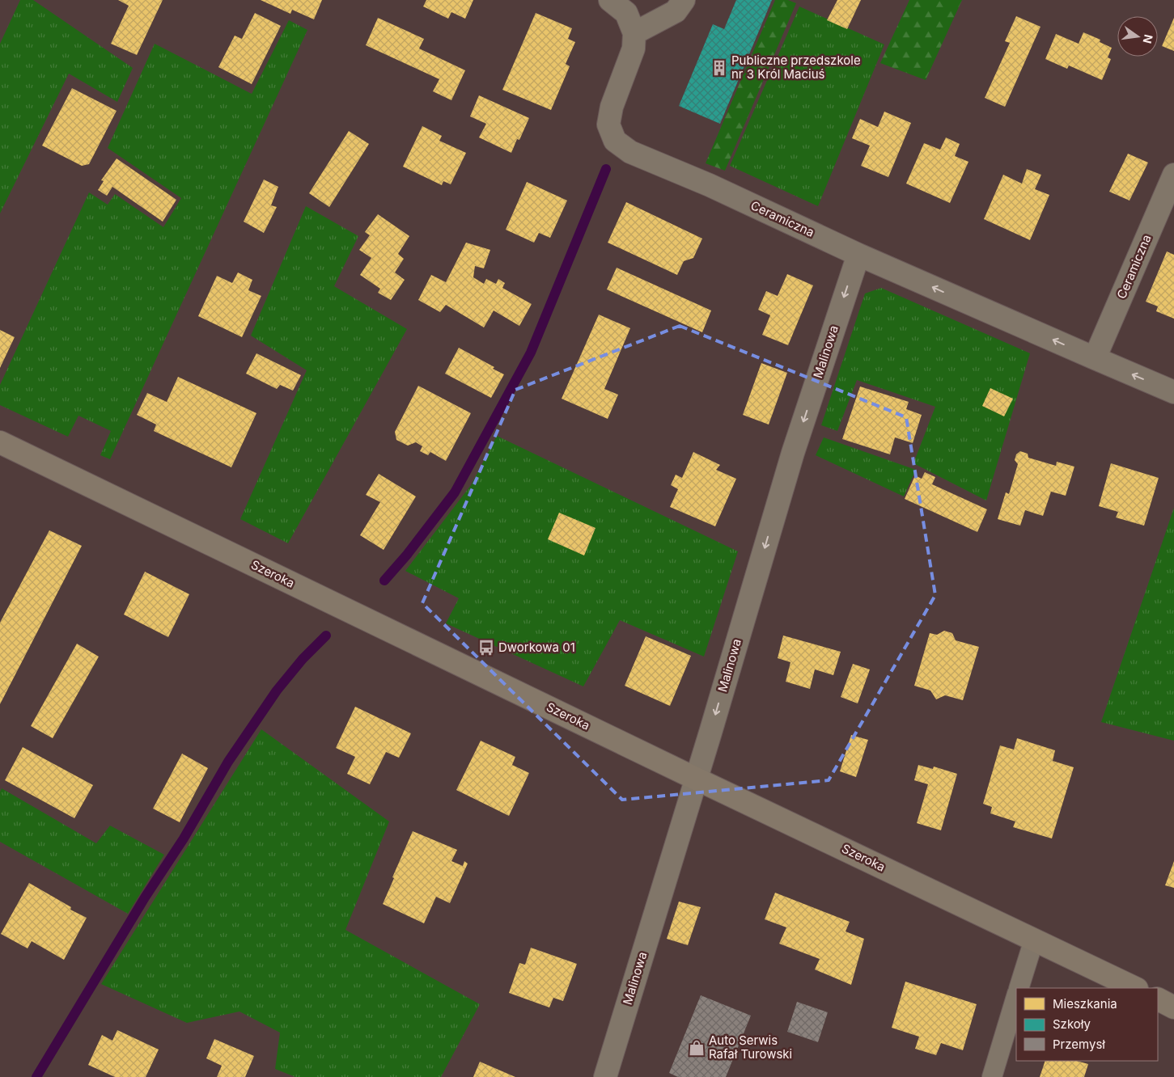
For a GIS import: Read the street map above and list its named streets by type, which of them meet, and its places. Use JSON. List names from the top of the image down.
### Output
{
  "streets": {
    "street": ["Ceramiczna", "Malinowa", "Szeroka"]
  },
  "crossings": [
    ["Ceramiczna", "Malinowa"],
    ["Malinowa", "Szeroka"]
  ],
  "one_way": ["Ceramiczna", "Malinowa"],
  "places": {
    "building": ["Publiczne przedszkole nr 3 Król Maciuś"],
    "bus stop": ["Dworkowa 01"],
    "shop": ["Auto Serwis Rafał Turowski"]
  },
  "legend": ["Mieszkania", "Szkoły", "Przemysł"],
  "north": "right"
}
